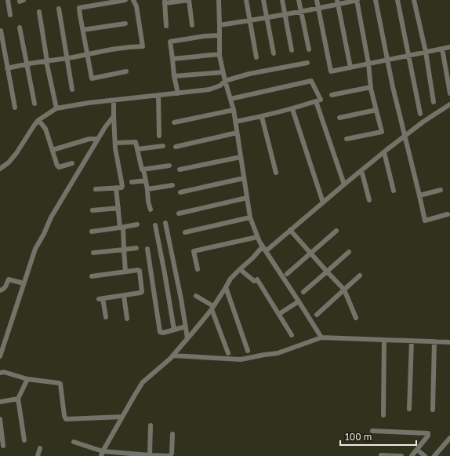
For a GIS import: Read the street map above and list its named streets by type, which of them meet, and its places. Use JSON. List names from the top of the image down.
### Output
{
  "scale_bar": "100 m"
}
